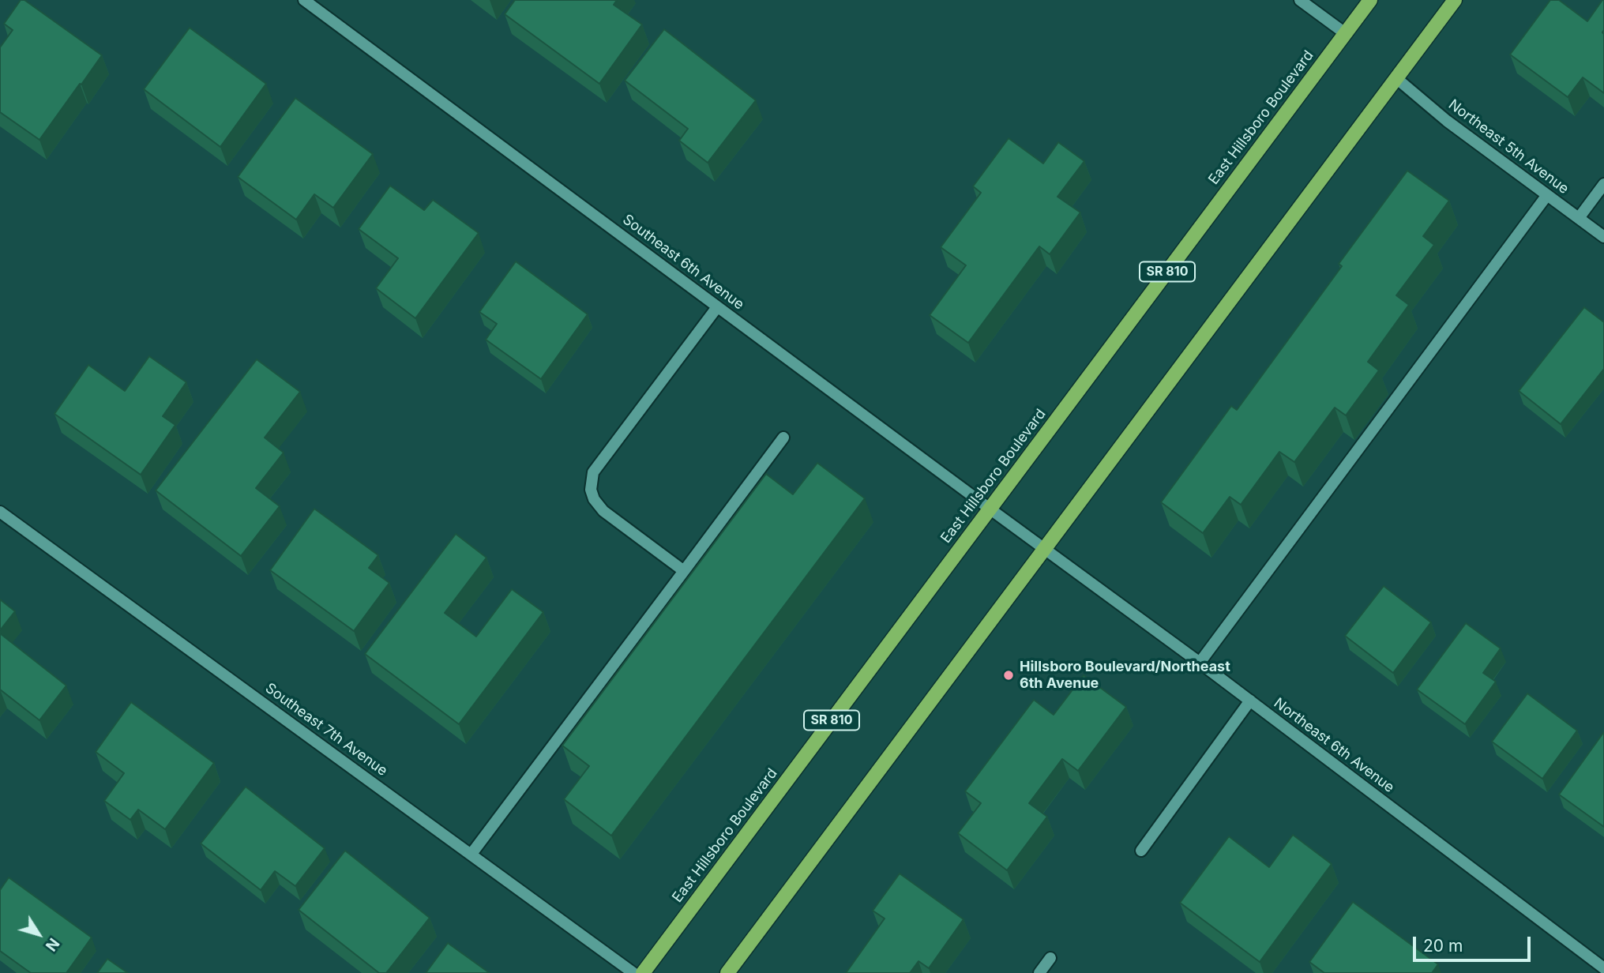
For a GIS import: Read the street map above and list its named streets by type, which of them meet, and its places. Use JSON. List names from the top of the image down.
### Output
{
  "streets": {
    "main road": ["East Hillsboro Boulevard", "SR 810"],
    "street": [
      "Northeast 5th Avenue",
      "Southeast 6th Avenue",
      "Southeast 7th Avenue",
      "Northeast 6th Avenue"
    ]
  },
  "crossings": [
    ["East Hillsboro Boulevard", "Southeast 6th Avenue"],
    ["Southeast 6th Avenue", "Northeast 6th Avenue"]
  ],
  "places": ["Hillsboro Boulevard/Northeast 6th Avenue"],
  "scale_bar": "20 m",
  "north": "bottom right"
}
